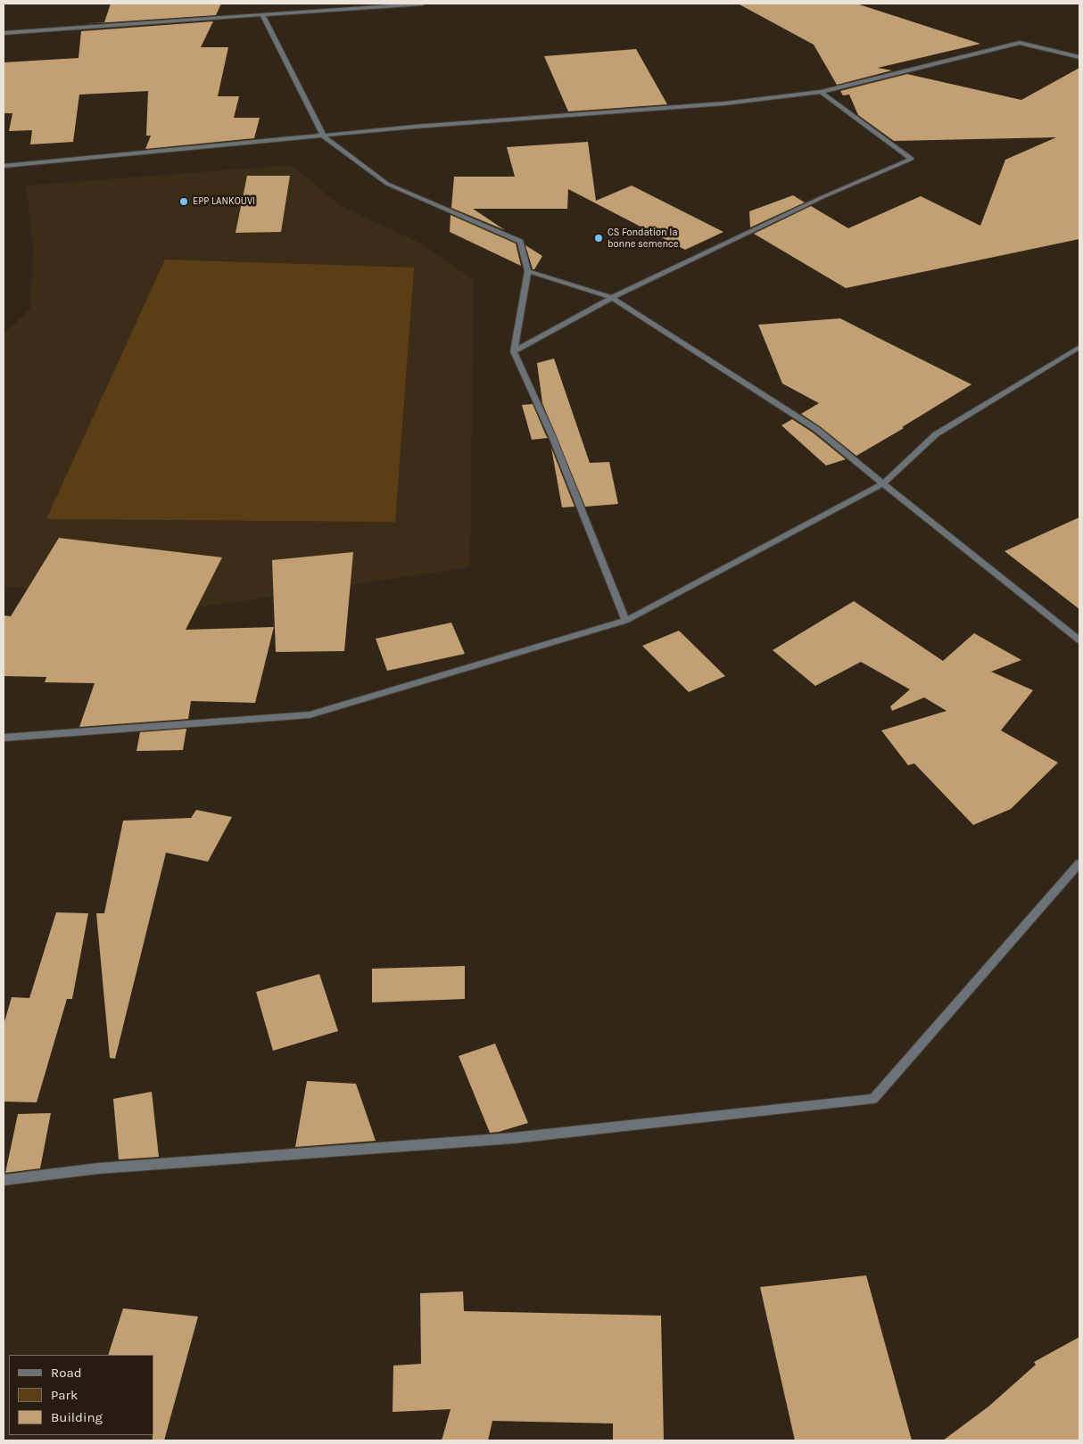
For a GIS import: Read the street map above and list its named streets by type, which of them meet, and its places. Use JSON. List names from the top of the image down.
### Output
{
  "places": ["EPP LANKOUVI", "CS Fondation la bonne semence"],
  "legend": ["Road", "Park", "Building"]
}
